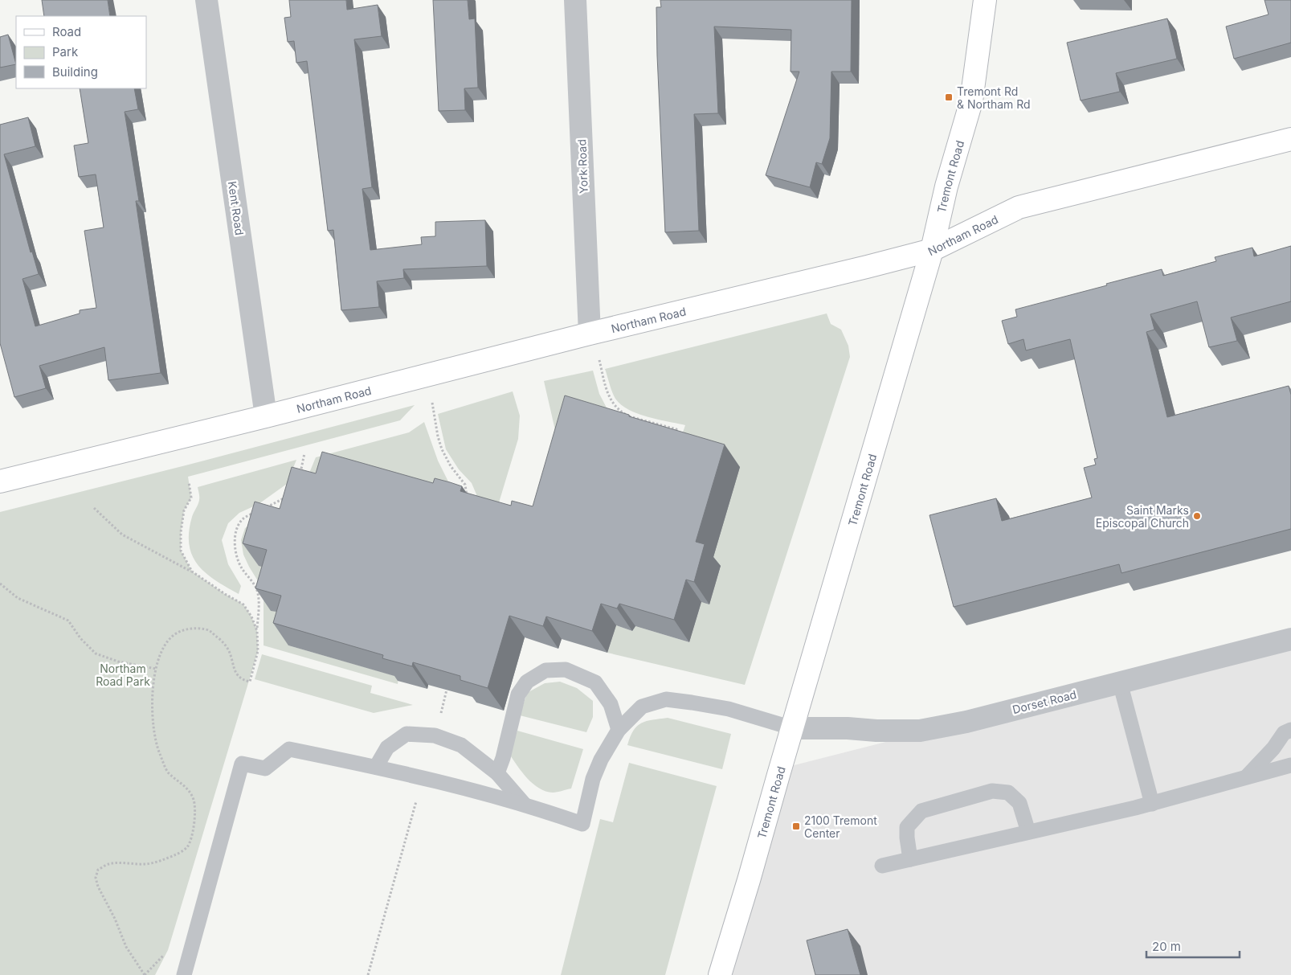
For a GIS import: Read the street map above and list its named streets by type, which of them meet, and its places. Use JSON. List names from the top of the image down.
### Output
{
  "streets": {
    "street": [
      "York Road",
      "Tremont Road",
      "Kent Road",
      "Northam Road",
      "Dorset Road"
    ]
  },
  "crossings": [
    ["York Road", "Northam Road"],
    ["Tremont Road", "Northam Road"],
    ["Tremont Road", "Dorset Road"],
    ["Kent Road", "Northam Road"]
  ],
  "parks": ["Northam Road Park"],
  "places": {
    "transit": ["Tremont Rd & Northam Rd", "2100 Tremont Center"],
    "other": ["Saint Marks Episcopal Church"]
  },
  "legend": ["Road", "Park", "Building"],
  "scale_bar": "20 m"
}
